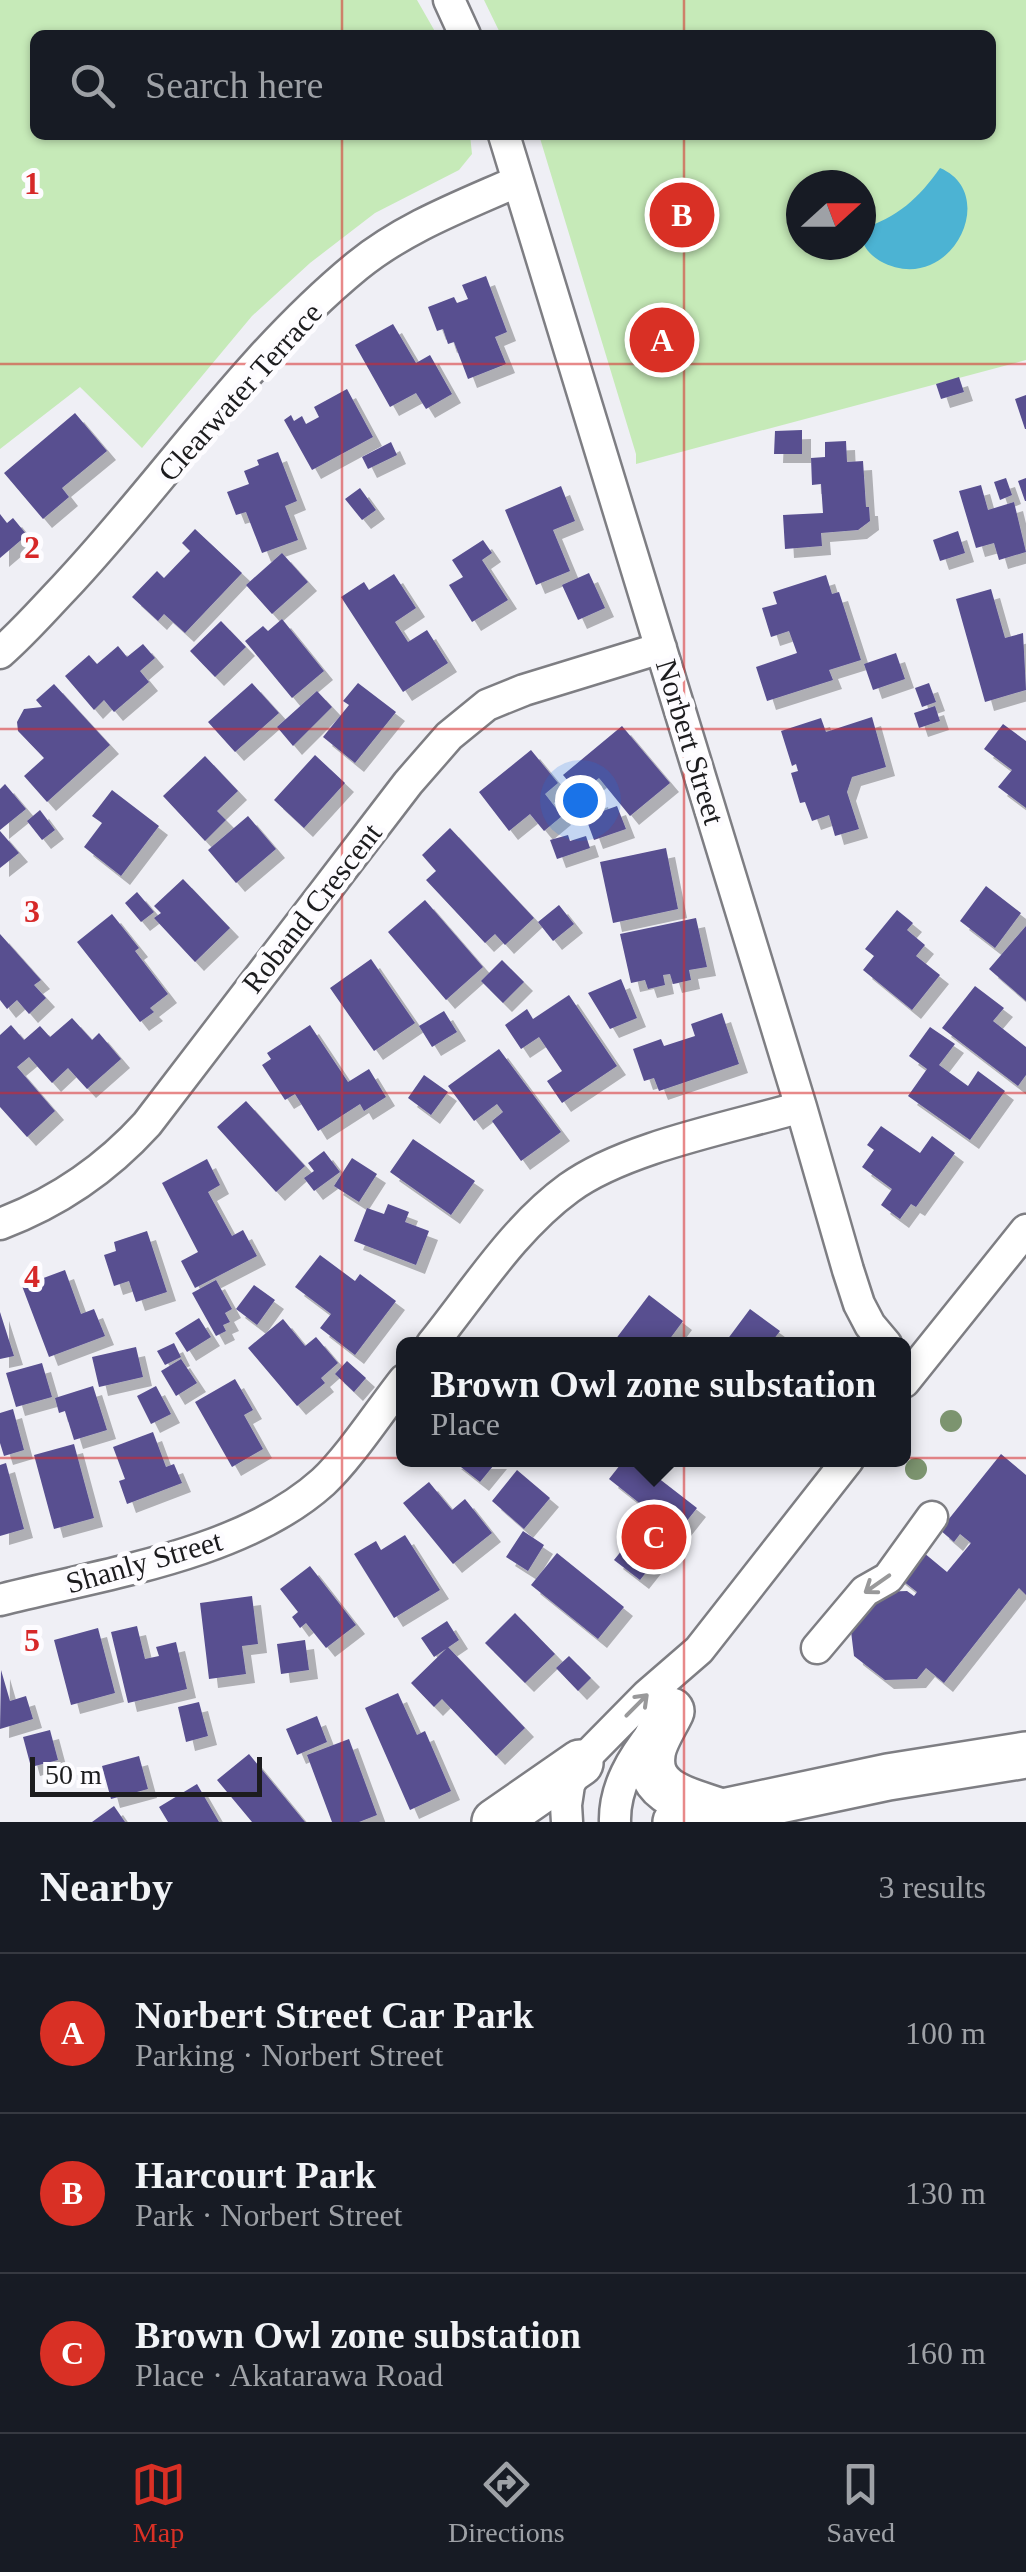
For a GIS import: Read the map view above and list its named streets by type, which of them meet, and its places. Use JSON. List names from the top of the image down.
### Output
{
  "streets": {
    "street": [
      "Clearwater Terrace",
      "Norbert Street",
      "Roband Crescent",
      "Shanly Street"
    ]
  },
  "crossings": [
    ["Clearwater Terrace", "Norbert Street"],
    ["Norbert Street", "Roband Crescent"]
  ],
  "scale_bar": "50 m",
  "north": "right",
  "page": {
    "search": "Search here",
    "pins": ["B", "A", "C"],
    "popup": ["Brown Owl zone substation", "Place"],
    "scale": "50 m",
    "heading": ["Nearby", "3 results"],
    "list": [
      {
        "mark": "A",
        "name": "Norbert Street Car Park",
        "note": "Parking · Norbert Street",
        "value": "100 m"
      },
      {
        "mark": "B",
        "name": "Harcourt Park",
        "note": "Park · Norbert Street",
        "value": "130 m"
      },
      {
        "mark": "C",
        "name": "Brown Owl zone substation",
        "note": "Place · Akatarawa Road",
        "value": "160 m"
      }
    ],
    "nav": ["Map", "Directions", "Saved"]
  },
  "grid": {
    "rows": [
      "1",
      "2",
      "3",
      "4",
      "5"
    ]
  }
}
